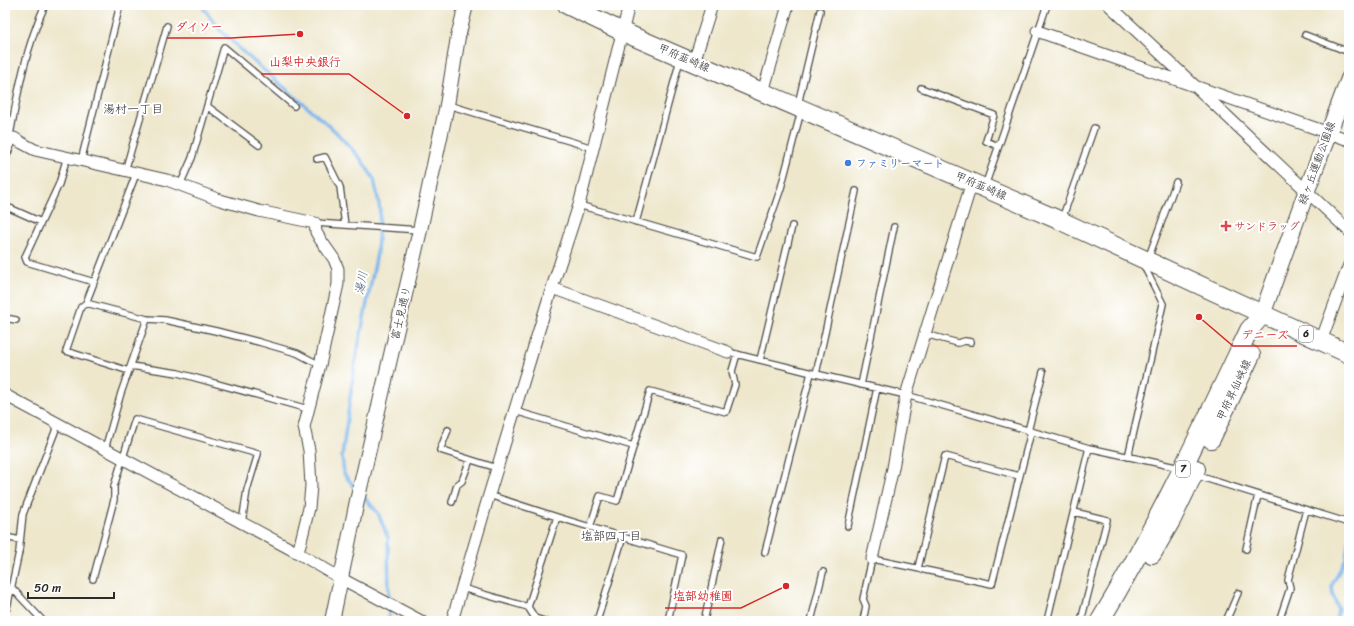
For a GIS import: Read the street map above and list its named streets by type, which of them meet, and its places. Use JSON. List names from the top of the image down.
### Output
{
  "streets": {
    "main road": [
      "甲府韮崎線",
      "緑ヶ丘運動公園線",
      "6",
      "甲府昇仙峡線",
      "7"
    ],
    "street": ["富士見通り"]
  },
  "crossings": [
    ["甲府韮崎線", "緑ヶ丘運動公園線"],
    ["甲府韮崎線", "甲府昇仙峡線"],
    ["緑ヶ丘運動公園線", "甲府昇仙峡線"]
  ],
  "districts": ["湯村一丁目", "塩部四丁目"],
  "water": ["湯川"],
  "places": {
    "other": [
      "ダイソー",
      "山梨中央銀行",
      "ファミリーマート",
      "デニーズ",
      "塩部幼稚園"
    ],
    "health": ["サンドラッグ"]
  },
  "scale_bar": "50 m"
}
